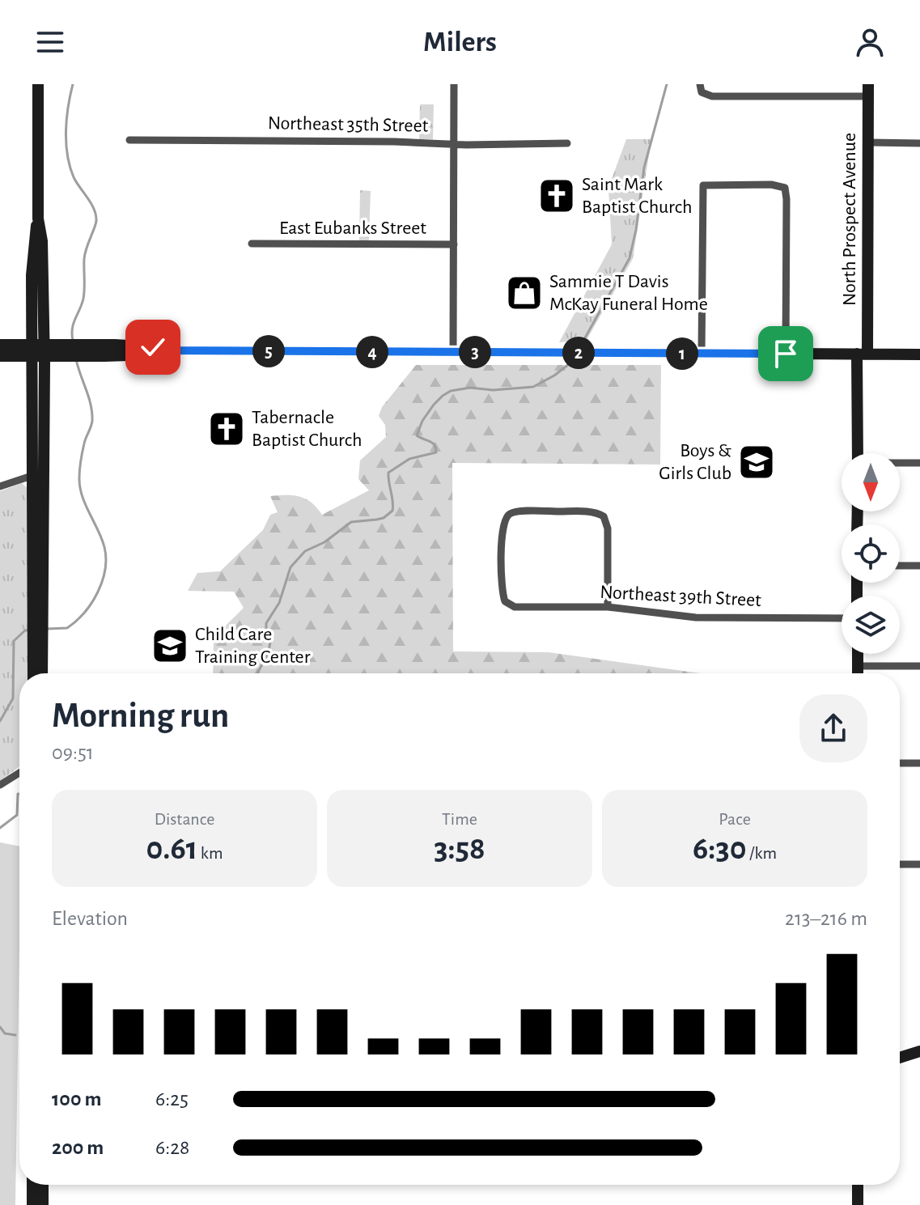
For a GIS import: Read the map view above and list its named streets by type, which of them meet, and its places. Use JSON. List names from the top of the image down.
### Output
{
  "streets": {
    "main road": ["North Prospect Avenue"],
    "street": ["Northeast 35th Street", "East Eubanks Street", "Northeast 39th Street"]
  },
  "places": {
    "church": ["Saint Mark Baptist Church", "Tabernacle Baptist Church"],
    "shop": ["Sammie T Davis McKay Funeral Home"],
    "school or university": ["Boys & Girls Club", "Child Care Training Center"]
  },
  "north": "bottom",
  "page": {
    "header": "Milers",
    "pins": [
      "5",
      "3",
      "4",
      "2",
      "1"
    ],
    "heading": ["Morning run", "09:51"],
    "stats": [
      ["Distance", "0.61 km"],
      ["Time", "3:58"],
      ["Pace", "6:30 /km"]
    ],
    "chart": ["Elevation", "213–216 m"],
    "list": [
      {
        "name": "100 m",
        "note": "6:25"
      },
      {
        "name": "200 m",
        "note": "6:28"
      }
    ]
  }
}
